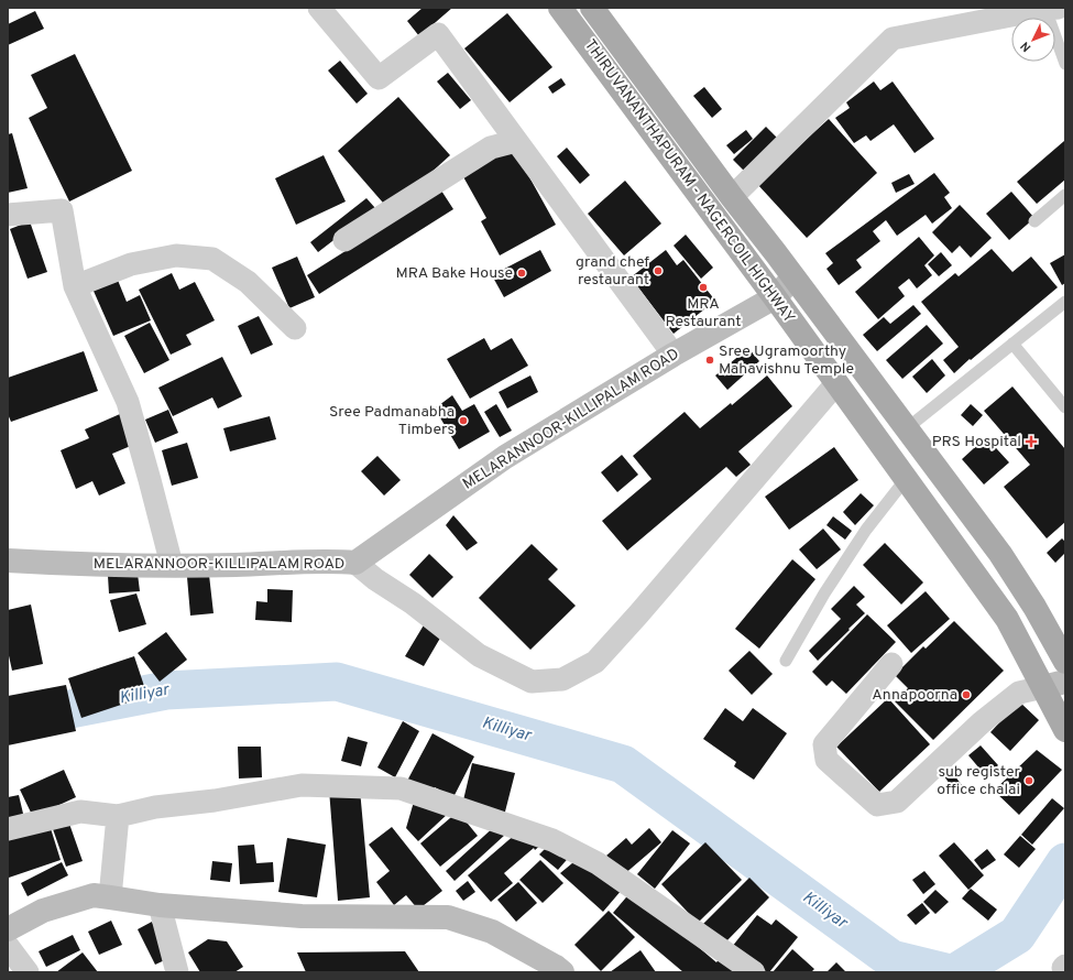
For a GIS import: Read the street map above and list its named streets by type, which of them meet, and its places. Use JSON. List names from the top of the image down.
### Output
{
  "streets": {
    "main road": ["THIRUVANANTHAPURAM - NAGERCOIL HIGHWAY"],
    "street": ["MELARANNOOR-KILLIPALAM ROAD"]
  },
  "crossings": [
    ["THIRUVANANTHAPURAM - NAGERCOIL HIGHWAY", "MELARANNOOR-KILLIPALAM ROAD"]
  ],
  "water": ["Killiyar"],
  "places": {
    "other": [
      "grand chef restaurant",
      "MRA Bake House",
      "MRA Restaurant",
      "Sree Ugramoorthy Mahavishnu Temple",
      "Sree Padmanabha Timbers",
      "Annapoorna",
      "sub register office chalai"
    ],
    "health": ["PRS Hospital"]
  },
  "north": "bottom left"
}
